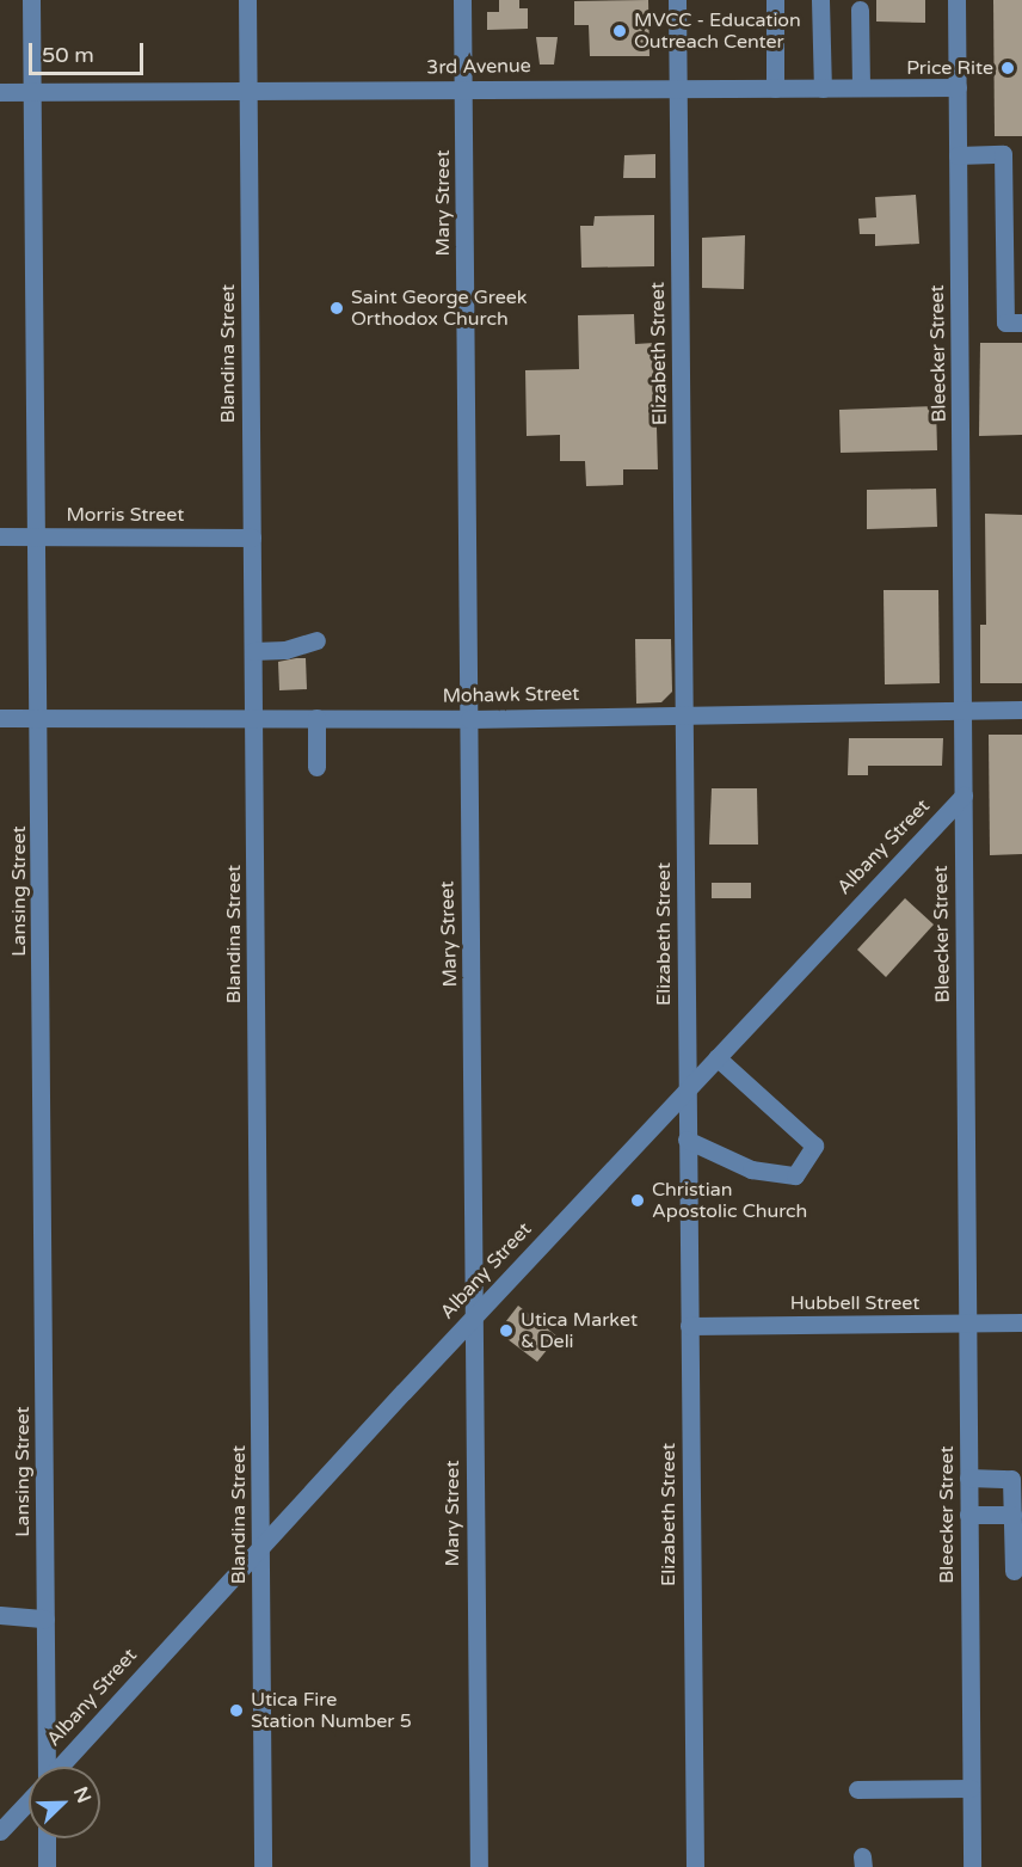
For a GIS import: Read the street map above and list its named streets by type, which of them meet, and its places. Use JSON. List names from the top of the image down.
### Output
{
  "streets": {
    "street": [
      "3rd Avenue",
      "Mary Street",
      "Blandina Street",
      "Elizabeth Street",
      "Bleecker Street",
      "Morris Street",
      "Mohawk Street",
      "Albany Street",
      "Lansing Street",
      "Hubbell Street"
    ]
  },
  "crossings": [
    ["3rd Avenue", "Mary Street"],
    ["3rd Avenue", "Blandina Street"],
    ["3rd Avenue", "Elizabeth Street"],
    ["3rd Avenue", "Bleecker Street"],
    ["3rd Avenue", "Lansing Street"],
    ["Mary Street", "Mohawk Street"],
    ["Mary Street", "Albany Street"],
    ["Blandina Street", "Morris Street"],
    ["Blandina Street", "Mohawk Street"],
    ["Blandina Street", "Albany Street"],
    ["Elizabeth Street", "Mohawk Street"],
    ["Elizabeth Street", "Albany Street"],
    ["Elizabeth Street", "Hubbell Street"],
    ["Bleecker Street", "Mohawk Street"],
    ["Bleecker Street", "Albany Street"],
    ["Bleecker Street", "Hubbell Street"],
    ["Morris Street", "Lansing Street"],
    ["Mohawk Street", "Lansing Street"]
  ],
  "places": [
    "MVCC - Education Outreach Center",
    "Price Rite",
    "Saint George Greek Orthodox Church",
    "Christian Apostolic Church",
    "Utica Market & Deli",
    "Utica Fire Station Number 5"
  ],
  "scale_bar": "50 m",
  "north": "top right"
}
